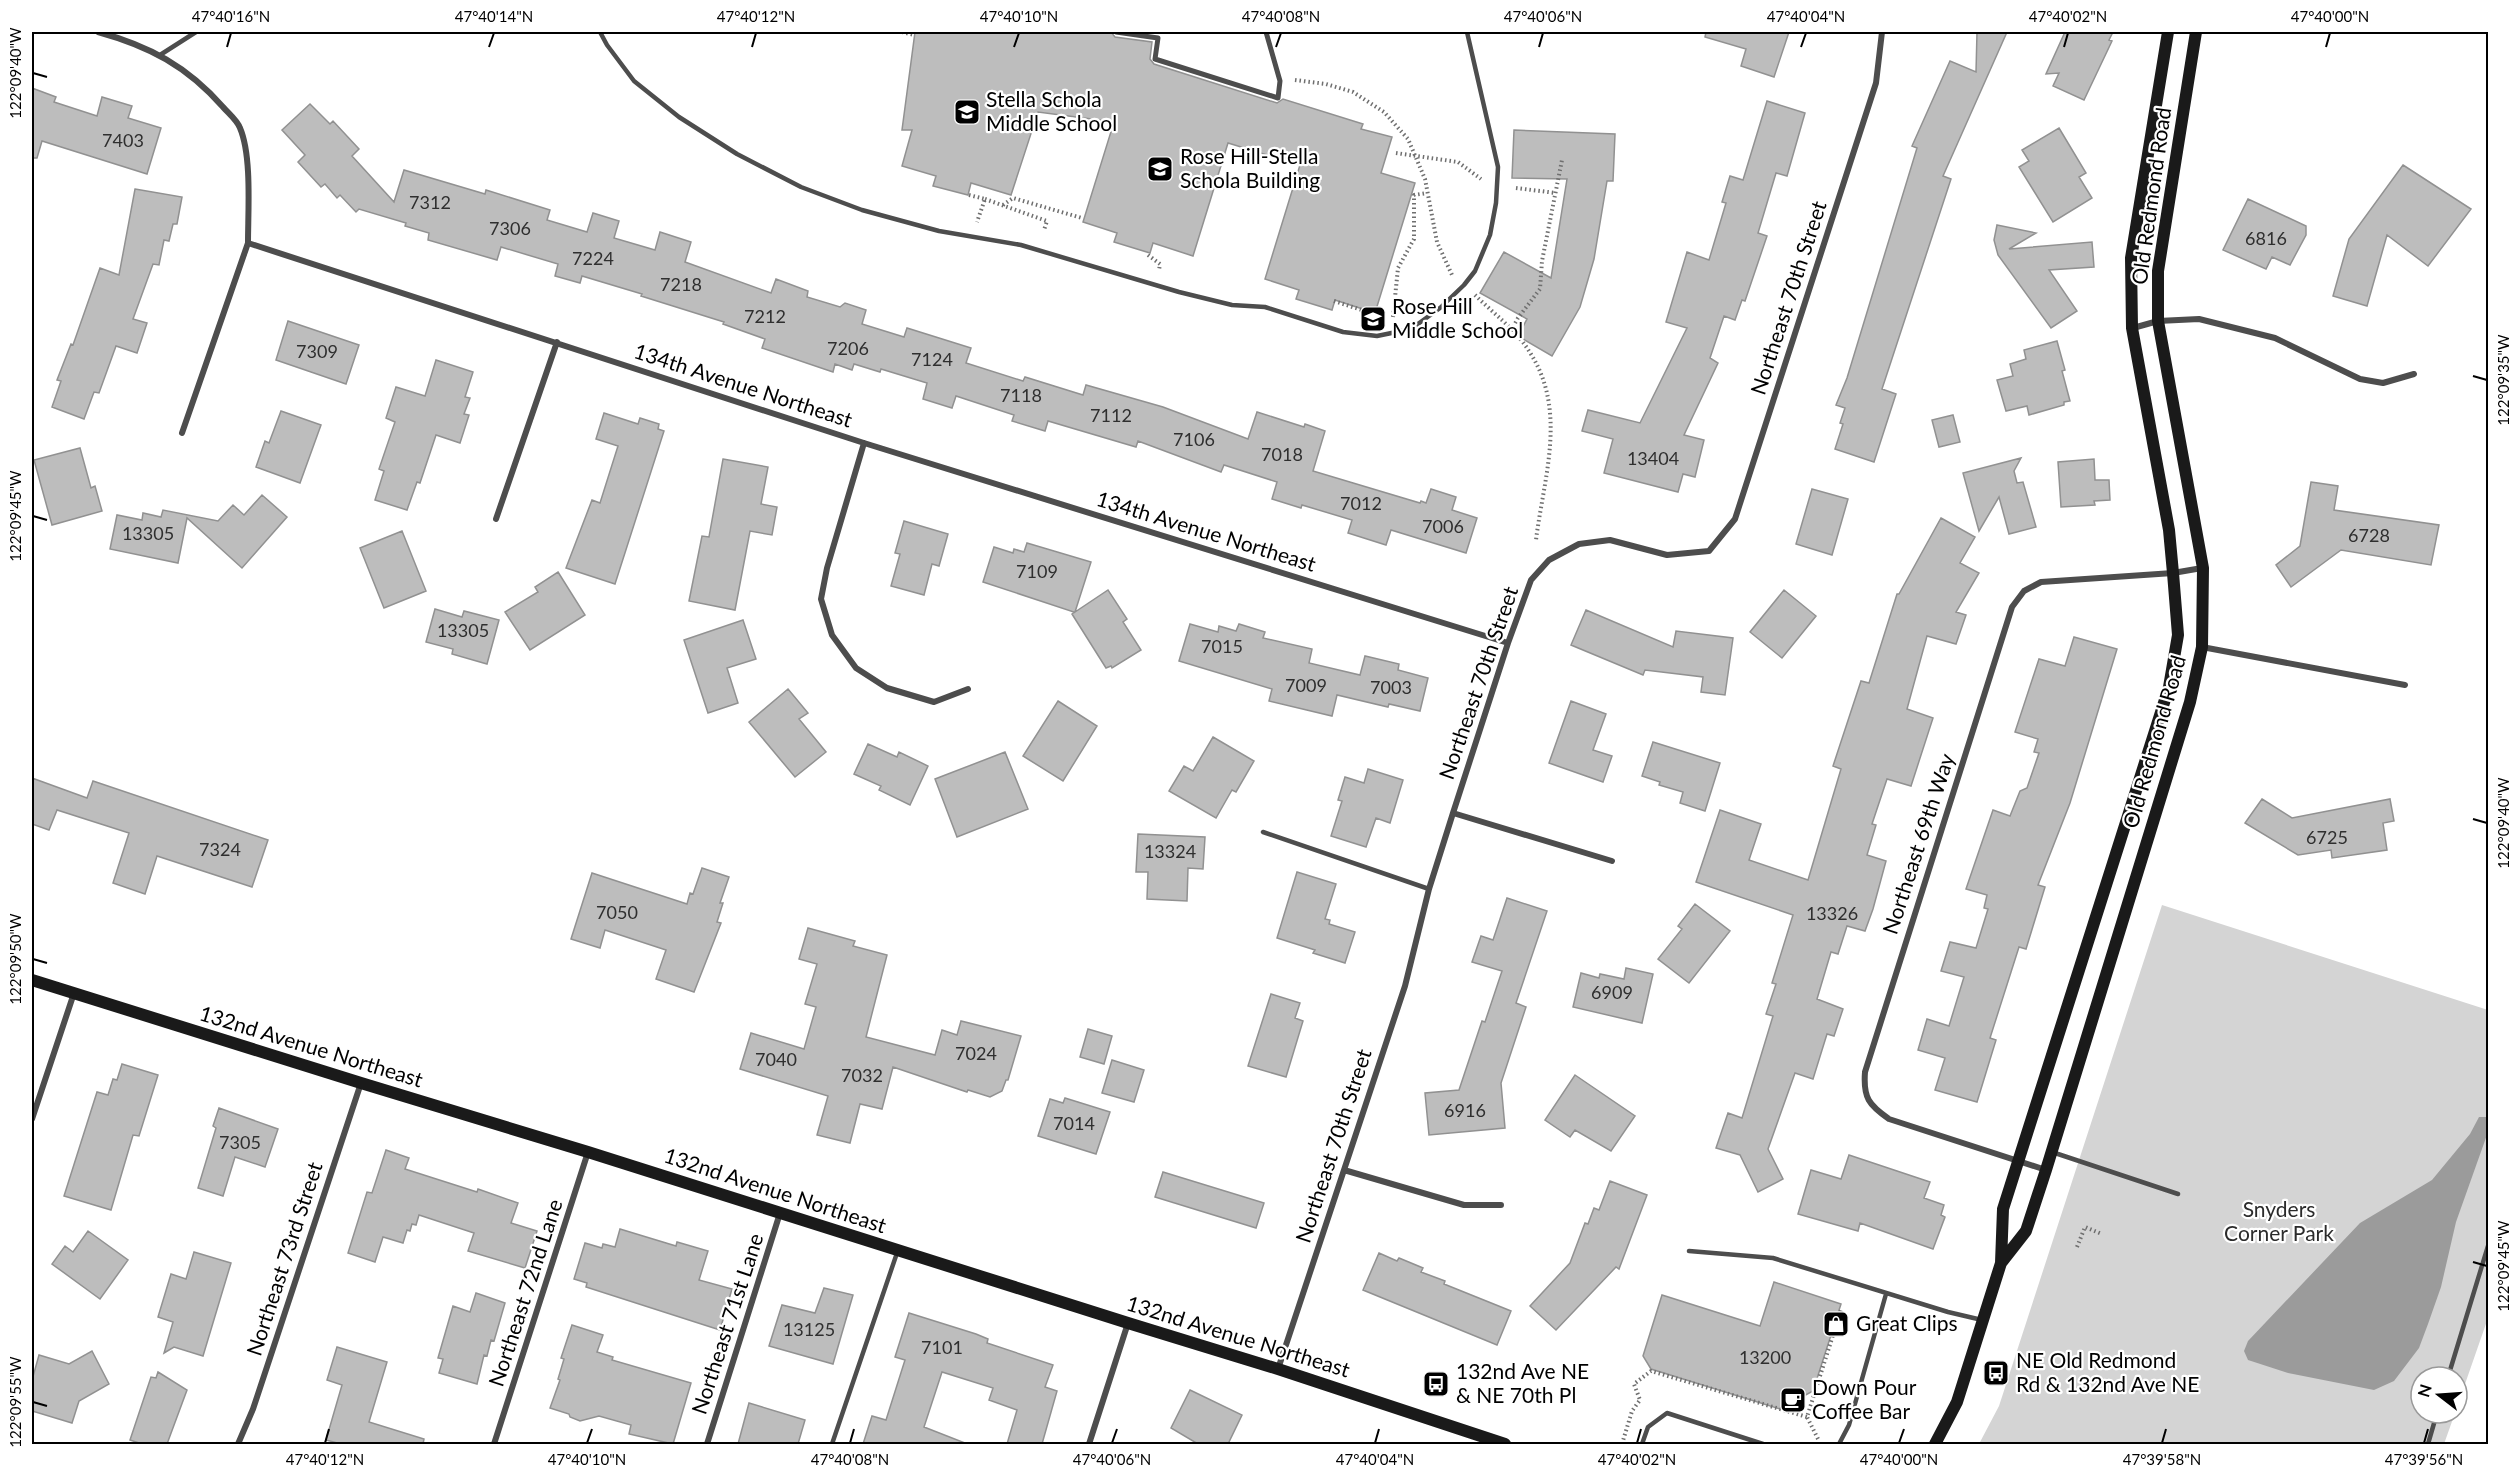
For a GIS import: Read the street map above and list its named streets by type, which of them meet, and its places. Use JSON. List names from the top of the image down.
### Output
{
  "streets": {
    "main road": ["Old Redmond Road", "132nd Avenue Northeast"],
    "street": [
      "Northeast 70th Street",
      "134th Avenue Northeast",
      "Northeast 69th Way",
      "Northeast 73rd Street",
      "Northeast 72nd Lane",
      "Northeast 71st Lane"
    ]
  },
  "crossings": [
    ["Old Redmond Road", "Northeast 69th Way"],
    ["Northeast 70th Street", "134th Avenue Northeast"],
    ["Northeast 70th Street", "132nd Avenue Northeast"],
    ["132nd Avenue Northeast", "Northeast 73rd Street"],
    ["132nd Avenue Northeast", "Northeast 72nd Lane"],
    ["132nd Avenue Northeast", "Northeast 71st Lane"]
  ],
  "parks": ["Snyders Corner Park"],
  "places": {
    "school or university": ["Stella Schola Middle School", "Rose Hill-Stella Schola Building", "Rose Hill Middle School"],
    "shop": ["Great Clips"],
    "bus stop": ["NE Old Redmond Rd & 132nd Ave NE", "132nd Ave NE & NE 70th Pl"],
    "cafe": ["Down Pour Coffee Bar"]
  },
  "house_numbers": [
    "7403",
    "7312",
    "7306",
    "6816",
    "7224",
    "7218",
    "7212",
    "7206",
    "7309",
    "7124",
    "7118",
    "7112",
    "7106",
    "7018",
    "13404",
    "7012",
    "7006",
    "13305",
    "6728",
    "7109",
    "13305",
    "7015",
    "7009",
    "7003",
    "6725",
    "7324",
    "13324",
    "7050",
    "13326",
    "6909",
    "7024",
    "7040",
    "7032",
    "6916",
    "7014",
    "7305",
    "13125",
    "7101",
    "13200"
  ],
  "north": "left",
  "coordinates": [
    "47°40'16\"N",
    "47°40'14\"N",
    "47°40'12\"N",
    "47°40'10\"N",
    "47°40'08\"N",
    "47°40'06\"N",
    "47°40'04\"N",
    "47°40'02\"N",
    "47°40'00\"N",
    "122°09'40\"W",
    "122°09'35\"W",
    "122°09'45\"W",
    "122°09'50\"W",
    "122°09'55\"W",
    "47°39'58\"N",
    "47°39'56\"N"
  ]
}
